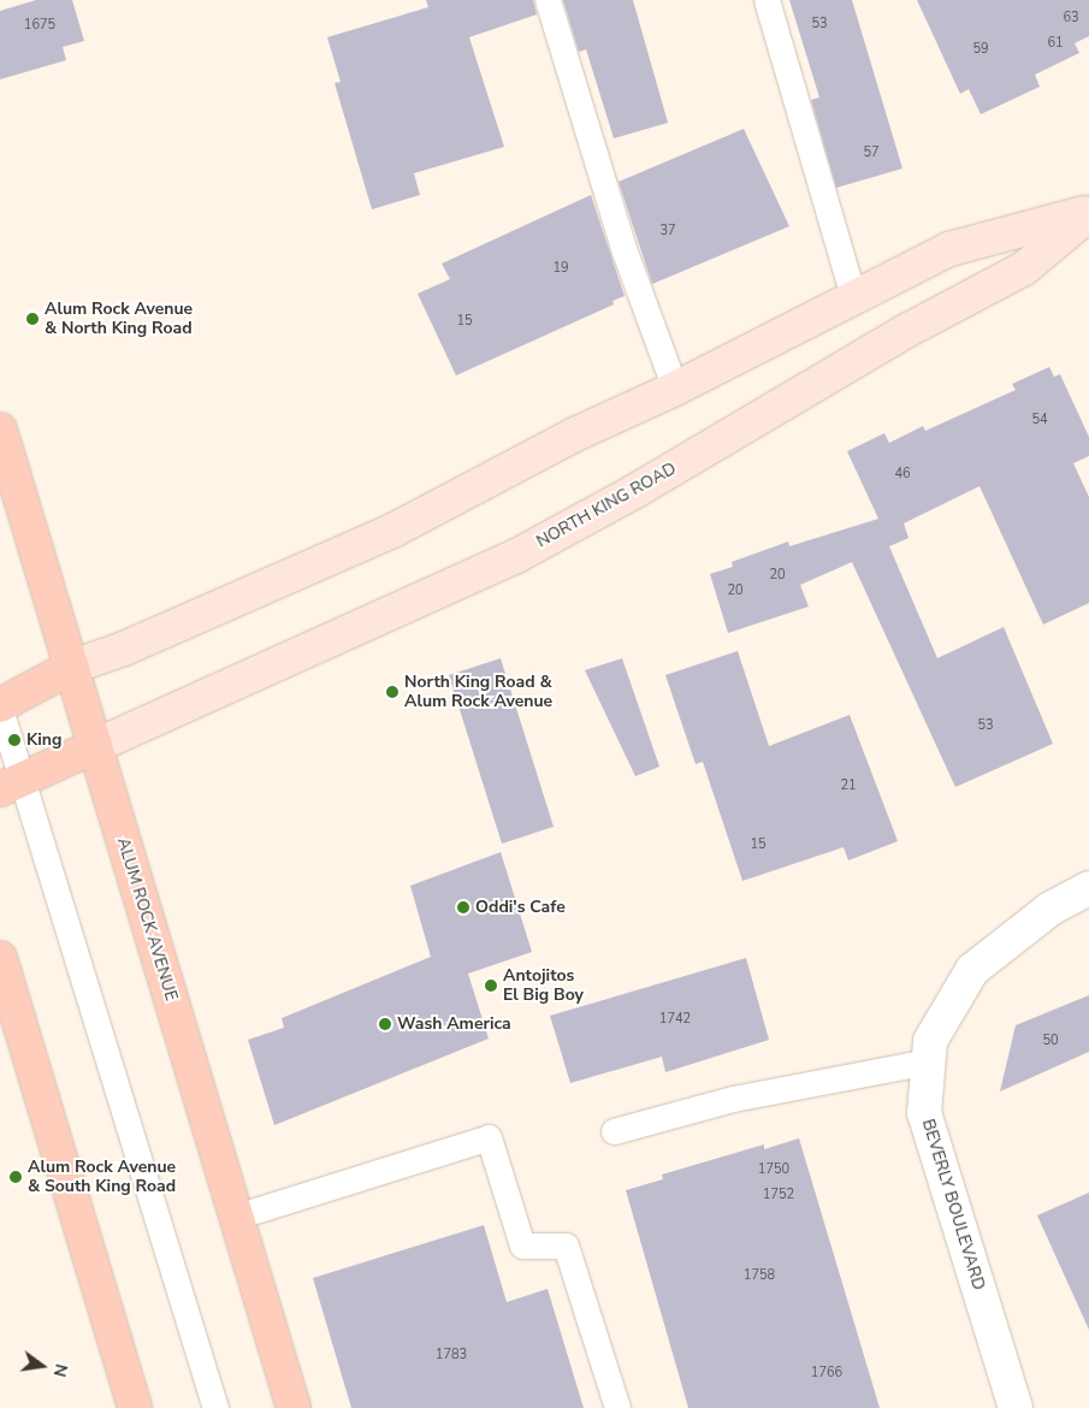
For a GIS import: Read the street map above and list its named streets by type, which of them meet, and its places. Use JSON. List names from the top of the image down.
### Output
{
  "streets": {
    "main road": ["NORTH KING ROAD", "ALUM ROCK AVENUE"],
    "street": ["BEVERLY BOULEVARD"]
  },
  "crossings": [
    ["NORTH KING ROAD", "ALUM ROCK AVENUE"]
  ],
  "places": [
    "Alum Rock Avenue & North King Road",
    "North King Road & Alum Rock Avenue",
    "King",
    "Oddi's Cafe",
    "Antojitos El Big Boy",
    "Wash America",
    "Alum Rock Avenue & South King Road"
  ],
  "house_numbers": [
    "63",
    "53",
    "1675",
    "61",
    "59",
    "57",
    "37",
    "19",
    "15",
    "54",
    "46",
    "20",
    "20",
    "53",
    "21",
    "15",
    "1742",
    "50",
    "1750",
    "1752",
    "1758",
    "1783",
    "1766"
  ],
  "north": "right"
}
